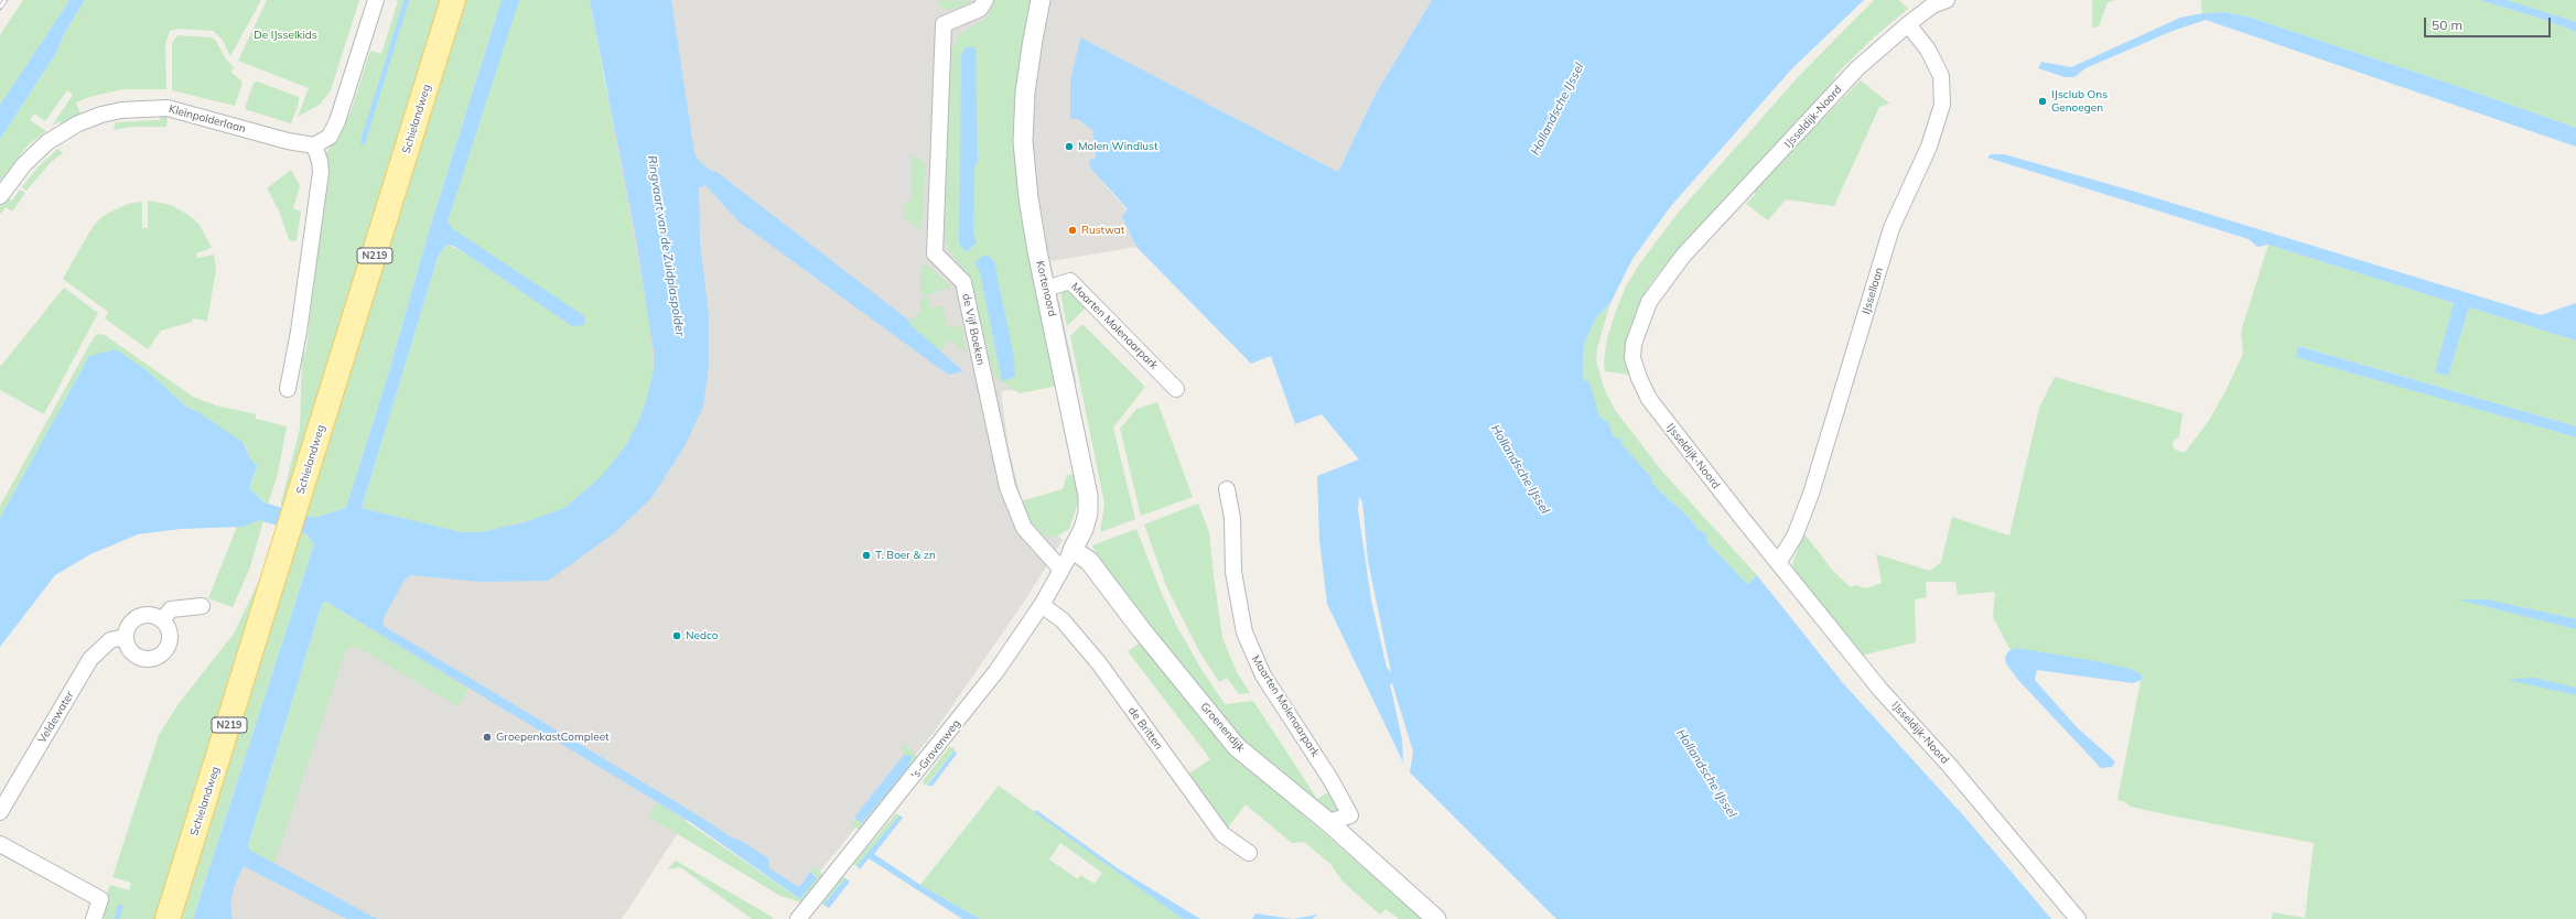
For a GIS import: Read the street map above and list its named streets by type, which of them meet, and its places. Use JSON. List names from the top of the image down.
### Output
{
  "streets": {
    "main road": ["Schielandweg", "N219"],
    "street": [
      "IJsseldijk-Noord",
      "Kleinpolderlaan",
      "Kortenoord",
      "IJssellaan",
      "Maarten Molenaarpark",
      "de Vijf Boeken",
      "Veldewater",
      "Groenendijk",
      "de Britten",
      "'s-Gravenweg"
    ]
  },
  "crossings": [
    ["IJsseldijk-Noord", "IJssellaan"],
    ["Kortenoord", "Maarten Molenaarpark"],
    ["Kortenoord", "de Vijf Boeken"],
    ["Kortenoord", "Groenendijk"],
    ["Kortenoord", "'s-Gravenweg"],
    ["Maarten Molenaarpark", "Groenendijk"],
    ["de Vijf Boeken", "'s-Gravenweg"],
    ["de Britten", "'s-Gravenweg"]
  ],
  "water": ["Hollandsche IJssel", "Ringvaart van de Zuidplaspolder"],
  "parks": ["De IJsselkids"],
  "places": [
    "IJsclub Ons Genoegen",
    "Molen Windlust",
    "Rustwat",
    "T. Boer & zn",
    "Nedco",
    "GroepenkastCompleet"
  ],
  "scale_bar": "50 m"
}
